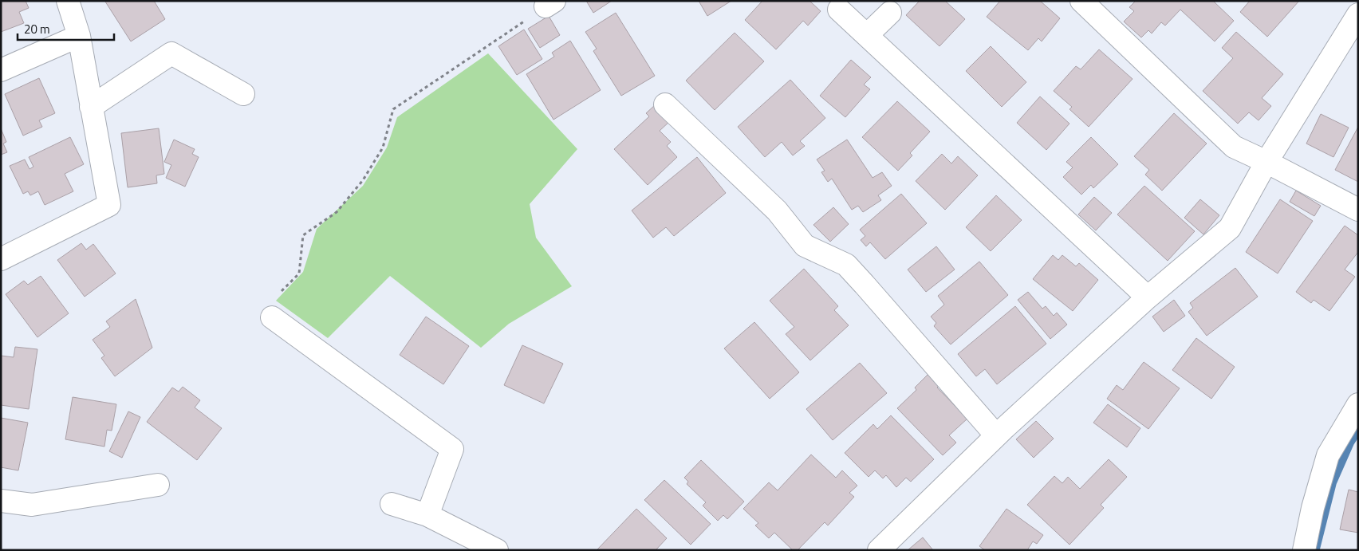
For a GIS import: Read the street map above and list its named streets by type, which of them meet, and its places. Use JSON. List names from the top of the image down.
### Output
{
  "scale_bar": "20 m"
}
